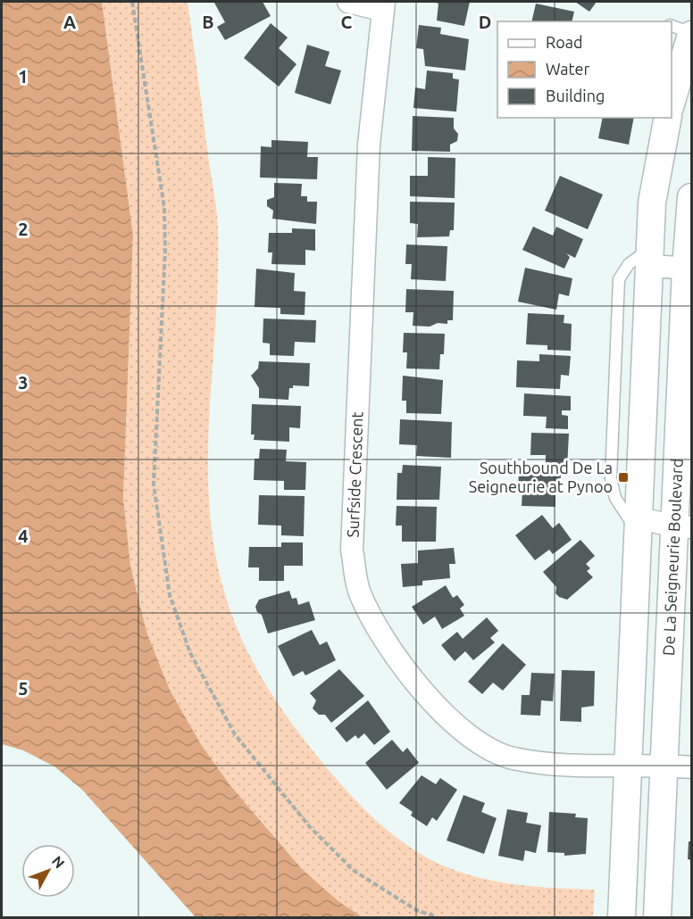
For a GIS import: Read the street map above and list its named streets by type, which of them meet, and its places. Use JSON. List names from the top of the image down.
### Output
{
  "streets": {
    "street": ["Surfside Crescent", "De La Seigneurie Boulevard"]
  },
  "crossings": [
    ["Surfside Crescent", "De La Seigneurie Boulevard"]
  ],
  "places": {
    "transit": ["Southbound De La Seigneurie at Pynoo"]
  },
  "legend": ["Road", "Water", "Building"],
  "north": "top right",
  "grid": {
    "columns": [
      "A",
      "B",
      "C",
      "D"
    ],
    "rows": [
      "1",
      "2",
      "3",
      "4",
      "5"
    ]
  }
}
